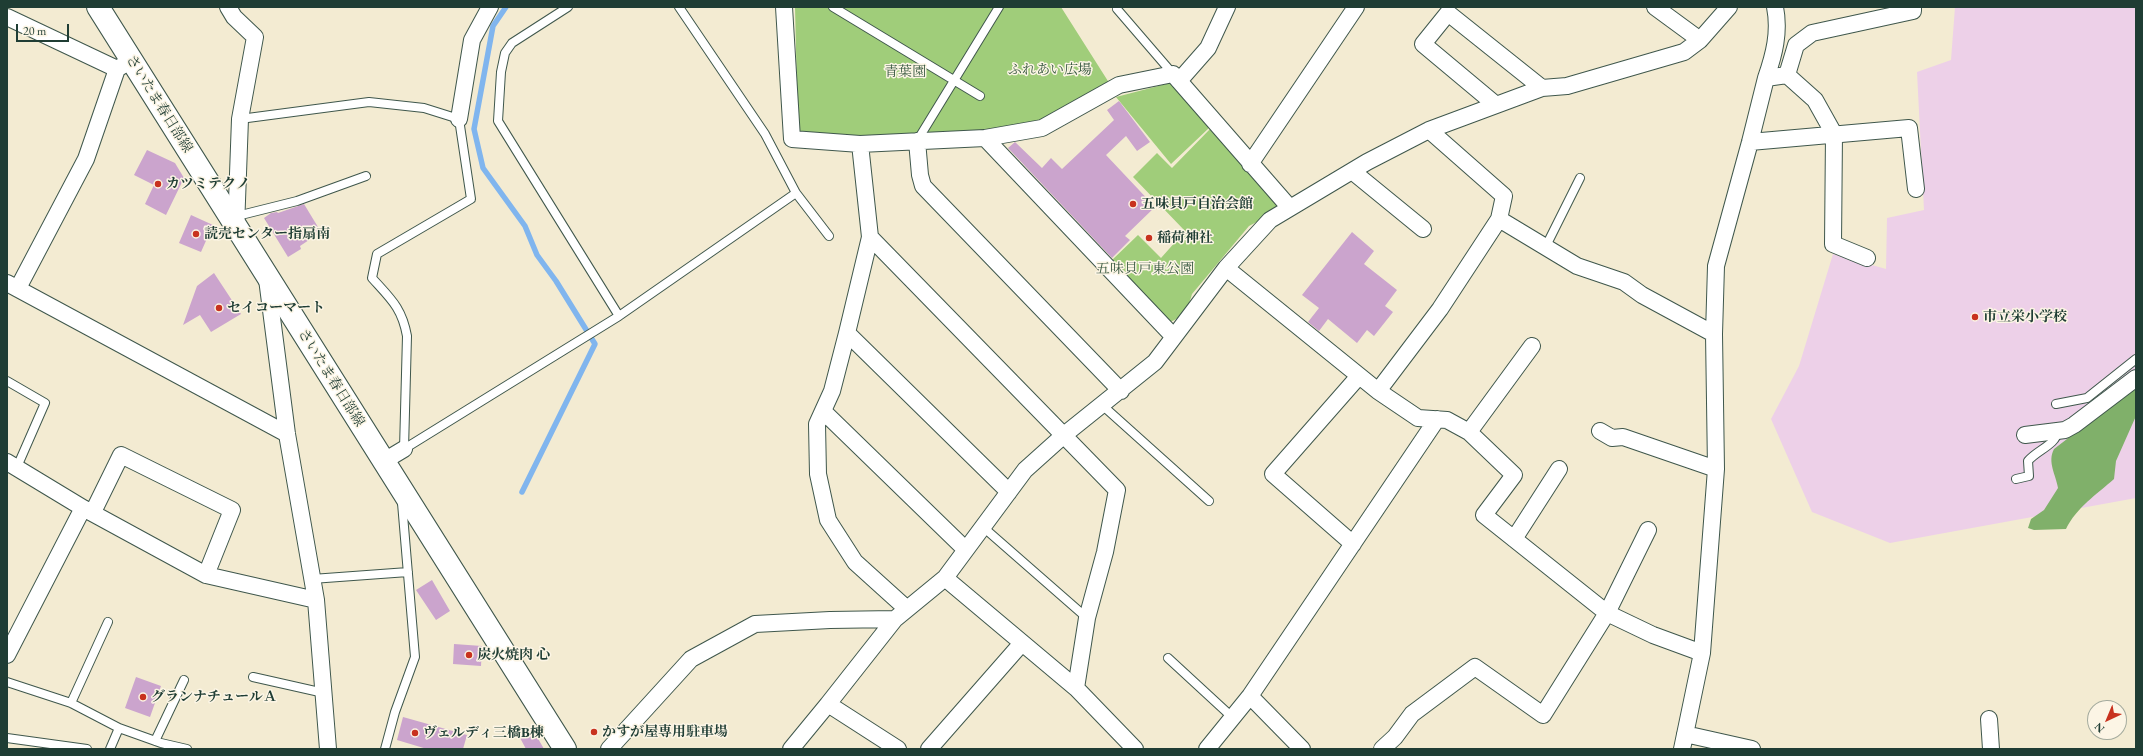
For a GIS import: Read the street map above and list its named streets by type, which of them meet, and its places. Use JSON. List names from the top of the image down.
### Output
{
  "streets": {
    "main road": ["さいたま春日部線"]
  },
  "parks": ["ふれあい広場", "青葉園", "五味貝戸東公園"],
  "places": [
    "カツミテクノ",
    "五味貝戸自治会館",
    "読売センター指扇南",
    "稲荷神社",
    "セイコーマート",
    "市立栄小学校",
    "炭火焼肉 心",
    "グランナチュールＡ",
    "かすが屋専用駐車場",
    "ヴェルディ三橋B棟"
  ],
  "scale_bar": "20 m",
  "north": "bottom left"
}
